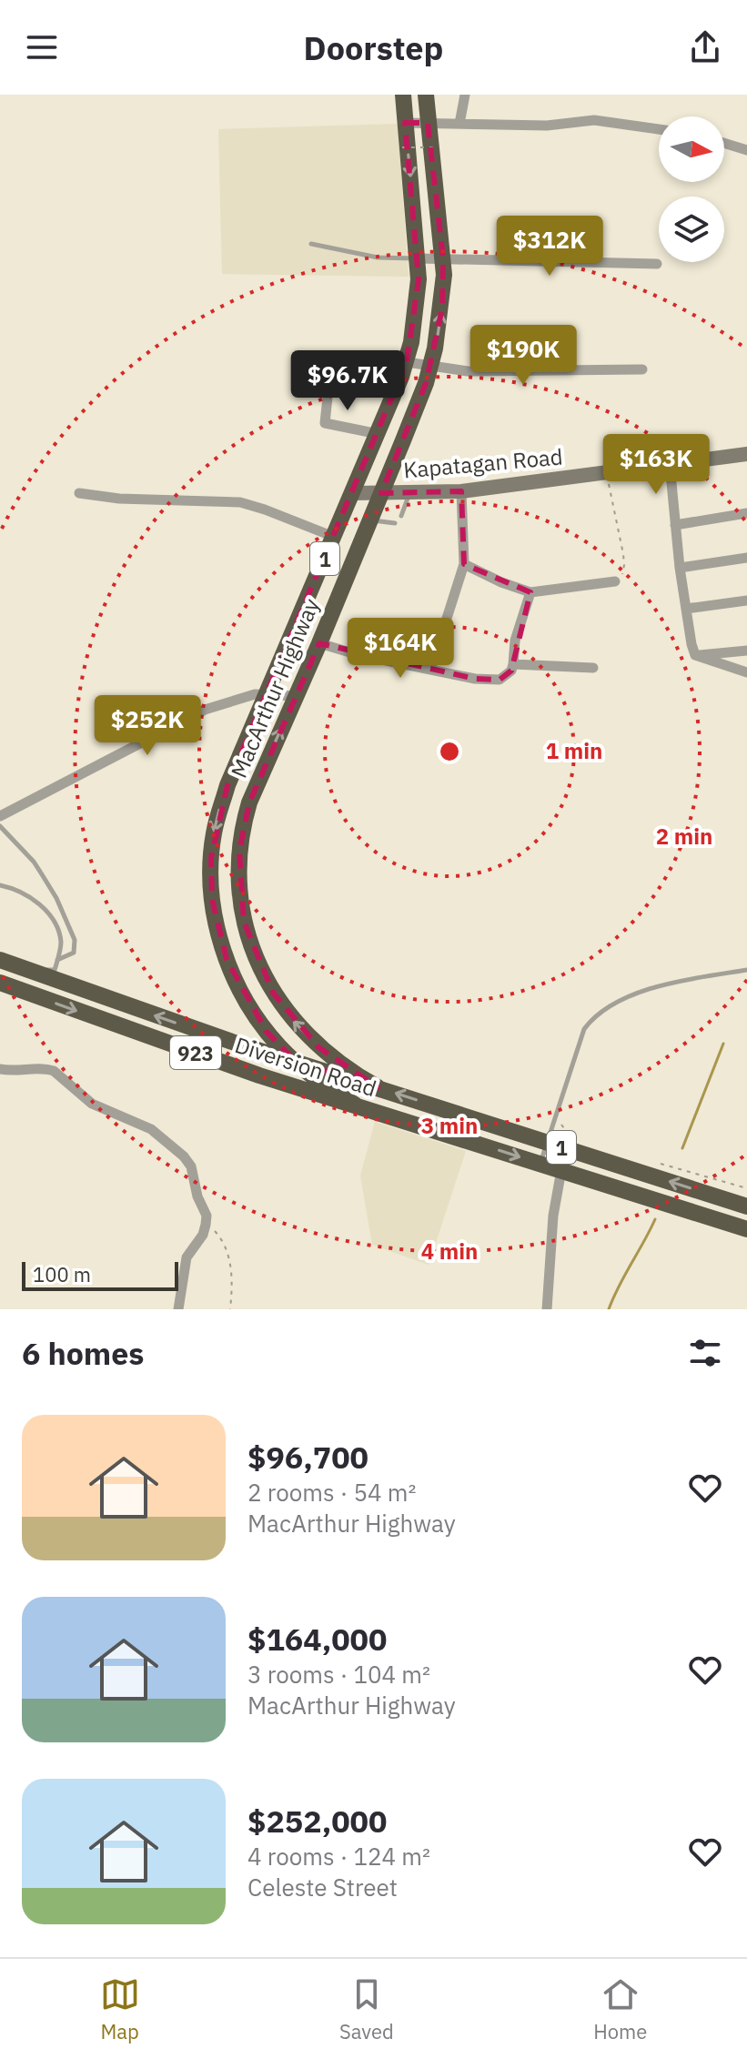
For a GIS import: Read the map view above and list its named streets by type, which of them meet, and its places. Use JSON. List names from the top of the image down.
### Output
{
  "streets": {
    "highway": [
      "1",
      "MacArthur Highway",
      "923",
      "Diversion Road"
    ],
    "main road": ["Kapatagan Road"]
  },
  "crossings": [
    ["Kapatagan Road", "MacArthur Highway"],
    ["1", "MacArthur Highway"],
    ["1", "Diversion Road"],
    ["MacArthur Highway", "Diversion Road"]
  ],
  "scale_bar": "100 m",
  "north": "right",
  "page": {
    "header": "Doorstep",
    "price": [
      "$312K",
      "$190K",
      "$96.7K",
      "$163K",
      "$164K",
      "$252K"
    ],
    "scale": "100 m",
    "heading": "6 homes",
    "list": [
      {
        "name": "$96,700",
        "note": "2 rooms · 54 m² · MacArthur Highway"
      },
      {
        "name": "$164,000",
        "note": "3 rooms · 104 m² · MacArthur Highway"
      },
      {
        "name": "$252,000",
        "note": "4 rooms · 124 m² · Celeste Street"
      }
    ],
    "tabs": ["Map", "Saved", "Home"]
  },
  "rings": [
    "1 min",
    "2 min",
    "3 min",
    "4 min"
  ]
}
